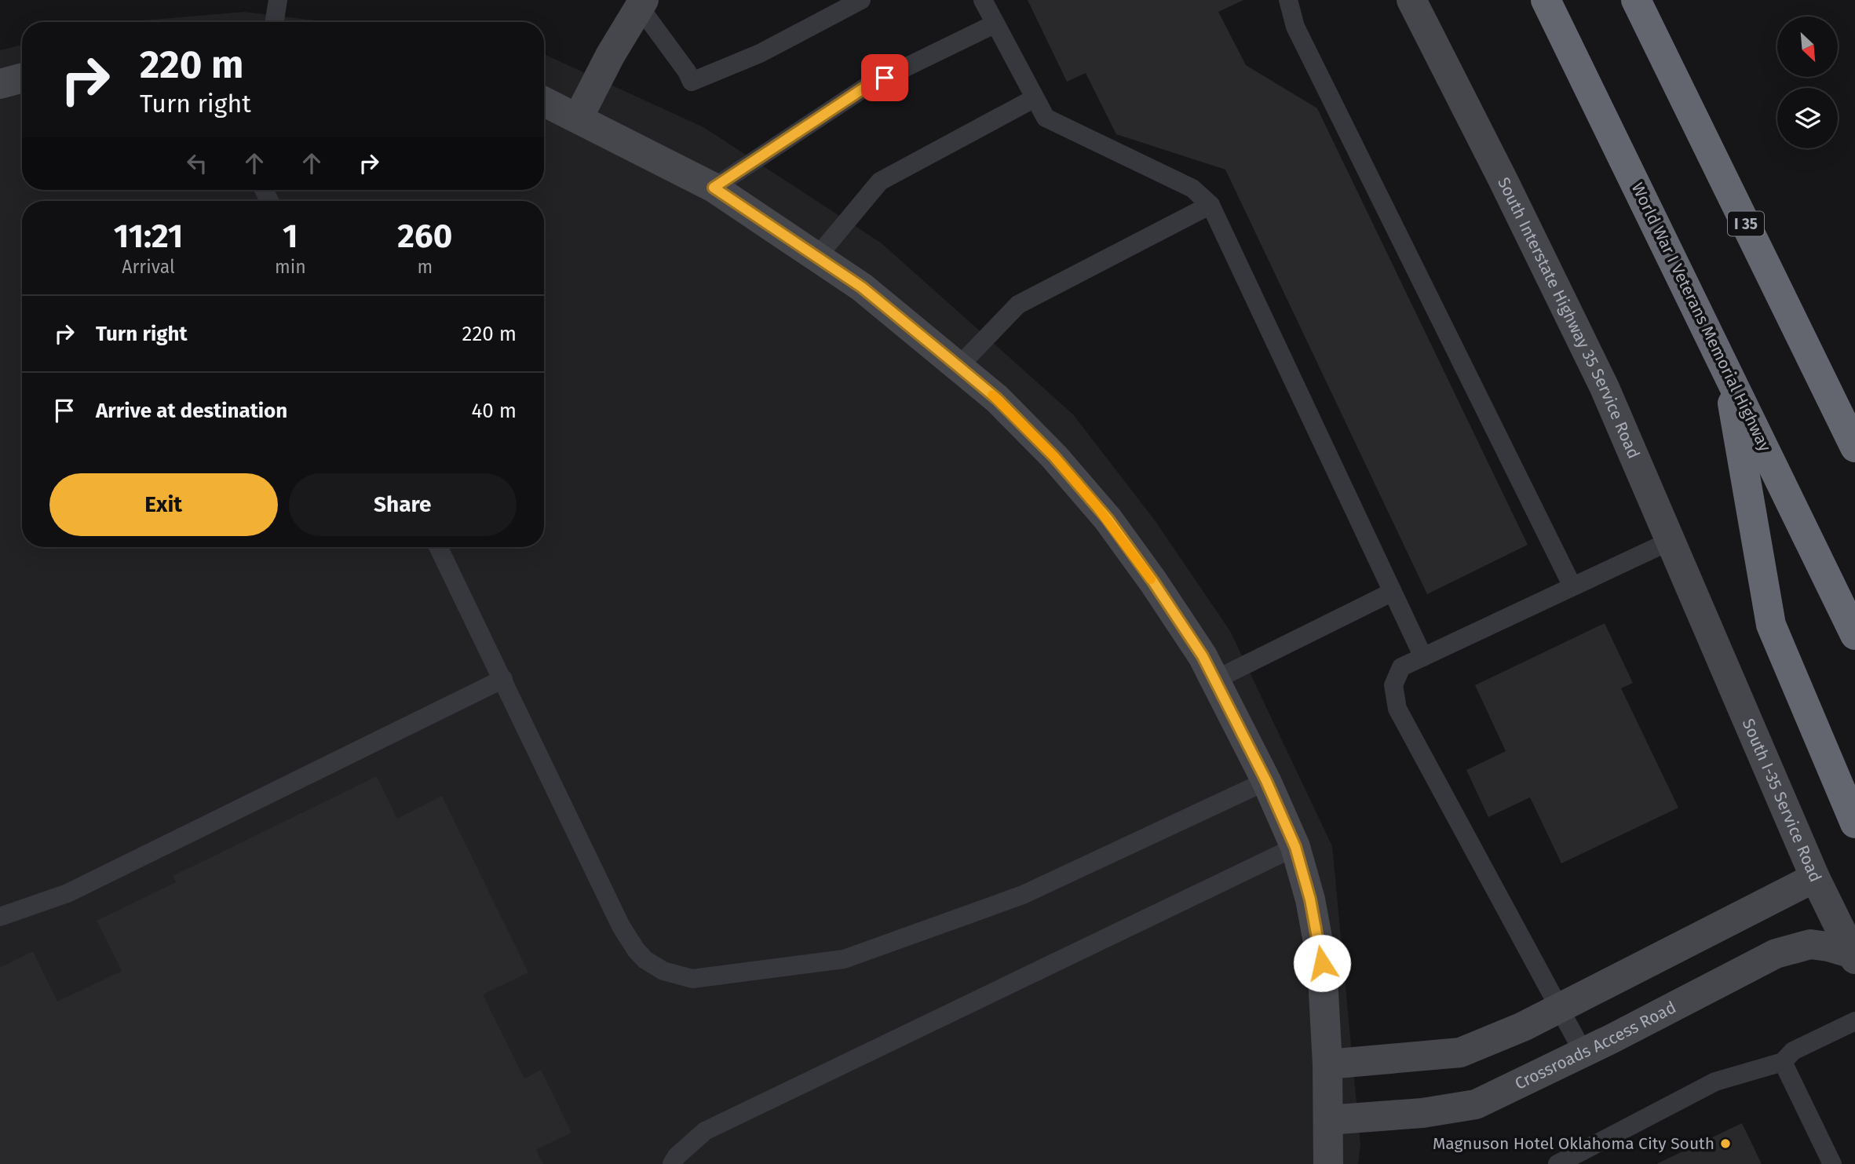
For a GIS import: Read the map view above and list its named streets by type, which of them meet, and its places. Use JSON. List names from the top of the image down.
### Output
{
  "streets": {
    "highway": ["I 35", "World War I Veterans Memorial Highway"],
    "street": ["South Interstate Highway 35 Service Road", "South I-35 Service Road", "Crossroads Access Road"]
  },
  "crossings": [
    ["South Interstate Highway 35 Service Road", "South I-35 Service Road"],
    ["South I-35 Service Road", "Crossroads Access Road"]
  ],
  "places": ["Magnuson Hotel Oklahoma City South"],
  "north": "bottom right",
  "page": {
    "turn": ["220 m", "Turn right"],
    "eta": [
      "11:21",
      "Arrival",
      "1",
      "min",
      "260",
      "m"
    ],
    "list": [
      {
        "name": "Turn right",
        "value": "220 m"
      },
      {
        "name": "Arrive at destination",
        "value": "40 m"
      }
    ],
    "buttons": ["Exit", "Share"]
  }
}
